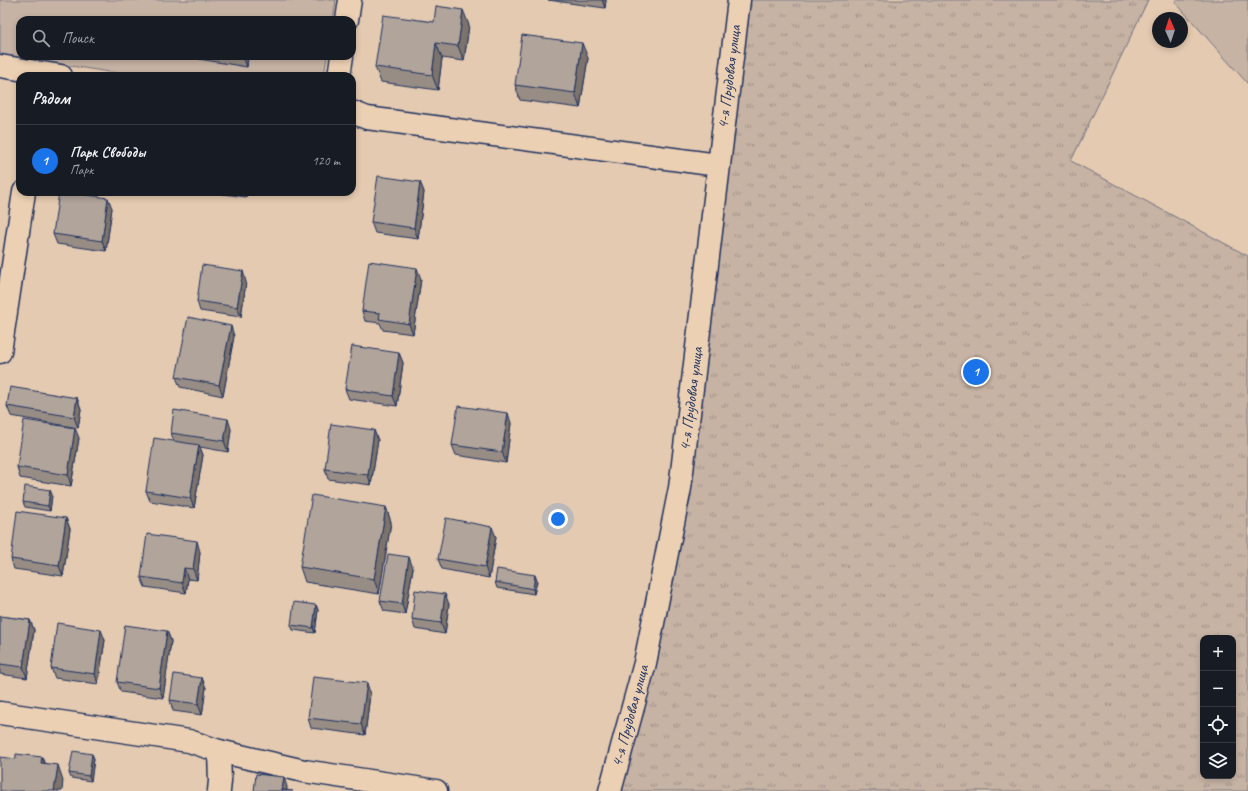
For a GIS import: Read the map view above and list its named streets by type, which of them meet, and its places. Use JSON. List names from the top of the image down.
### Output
{
  "streets": {
    "main road": ["4-я Прудовая улица"]
  },
  "north": "top",
  "page": {
    "search": "Поиск",
    "heading": "Рядом",
    "list": [
      {
        "mark": "1",
        "name": "Парк Свободы",
        "note": "Парк",
        "value": "120 m"
      }
    ],
    "pins": "1",
    "map_buttons": ["+", "−"]
  }
}
